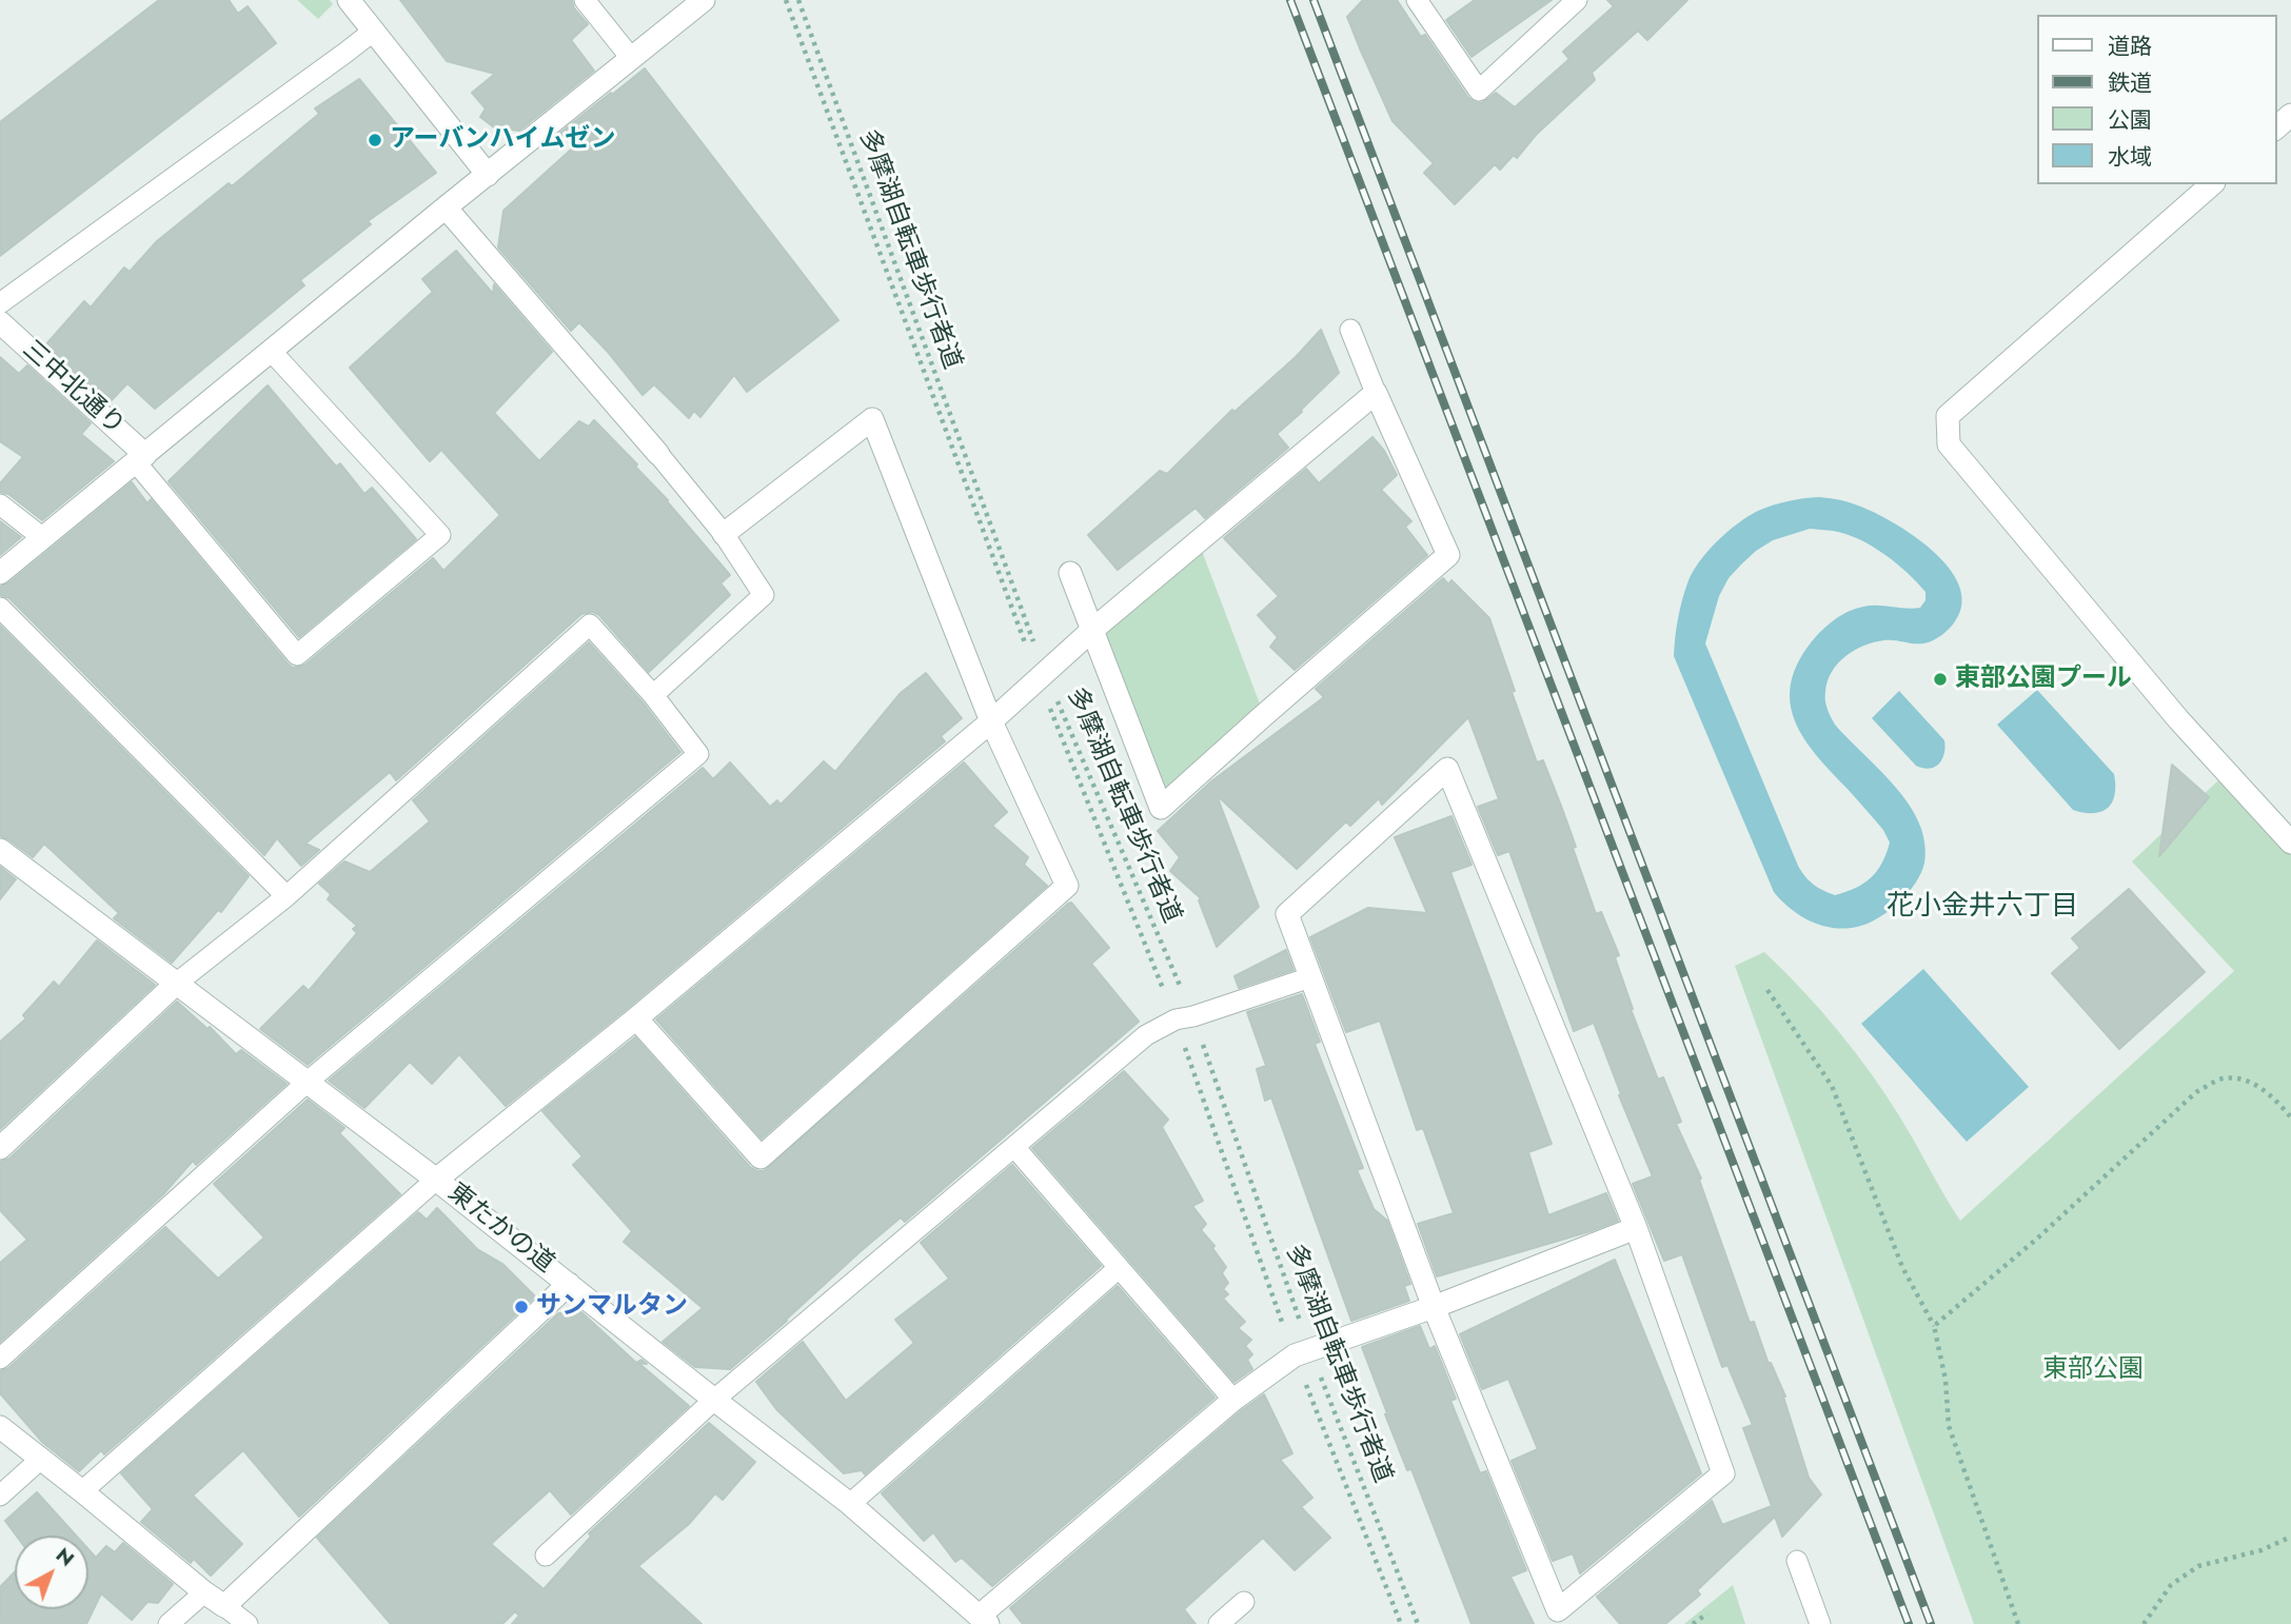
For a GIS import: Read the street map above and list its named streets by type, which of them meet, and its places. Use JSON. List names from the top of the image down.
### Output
{
  "streets": {
    "street": ["三中北通り", "東たかの道"],
    "path": ["多摩湖自転車歩行者道"]
  },
  "districts": ["花小金井六丁目"],
  "parks": ["東部公園"],
  "places": ["アーバンハイムゼン", "東部公園プール", "サンマルタン"],
  "legend": [
    "道路",
    "鉄道",
    "公園",
    "水域"
  ],
  "north": "top right"
}
